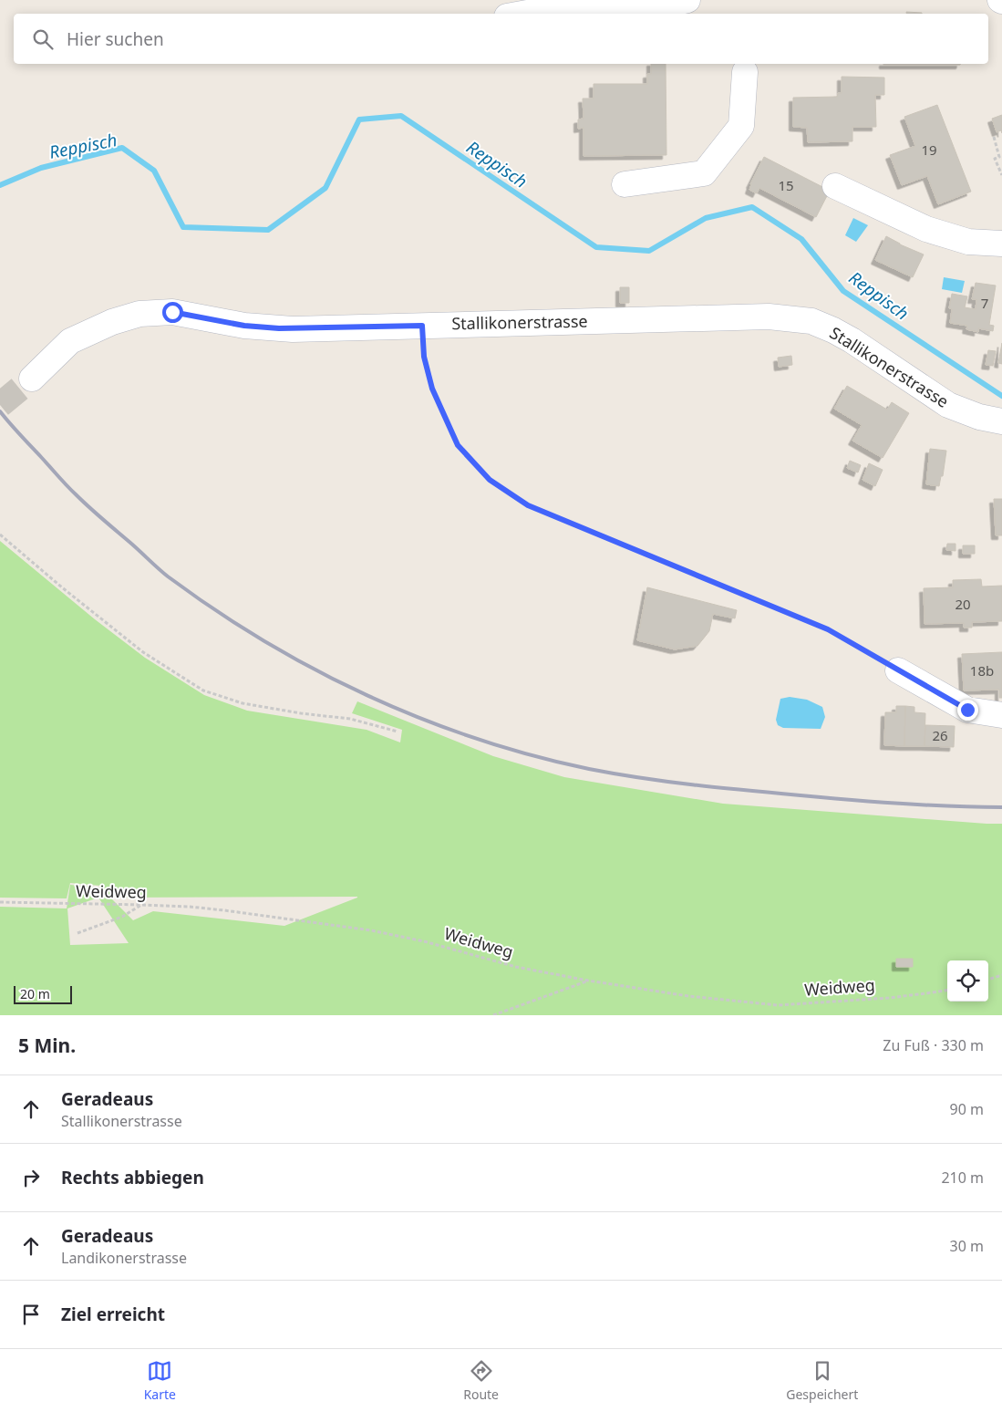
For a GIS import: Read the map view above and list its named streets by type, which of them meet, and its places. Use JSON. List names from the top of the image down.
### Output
{
  "streets": {
    "street": ["Stallikonerstrasse"],
    "path": ["Weidweg"]
  },
  "water": ["Reppisch"],
  "house_numbers": [
    "19",
    "15",
    "7",
    "20",
    "18b",
    "26"
  ],
  "scale_bar": "20 m",
  "page": {
    "search": "Hier suchen",
    "scale": "20 m",
    "heading": ["5 Min.", "Zu Fuß · 330 m"],
    "list": [
      ["Geradeaus", "Stallikonerstrasse", "90 m"],
      ["Rechts abbiegen", "210 m"],
      ["Geradeaus", "Landikonerstrasse", "30 m"],
      "Ziel erreicht"
    ],
    "nav": ["Karte", "Route", "Gespeichert"]
  }
}
